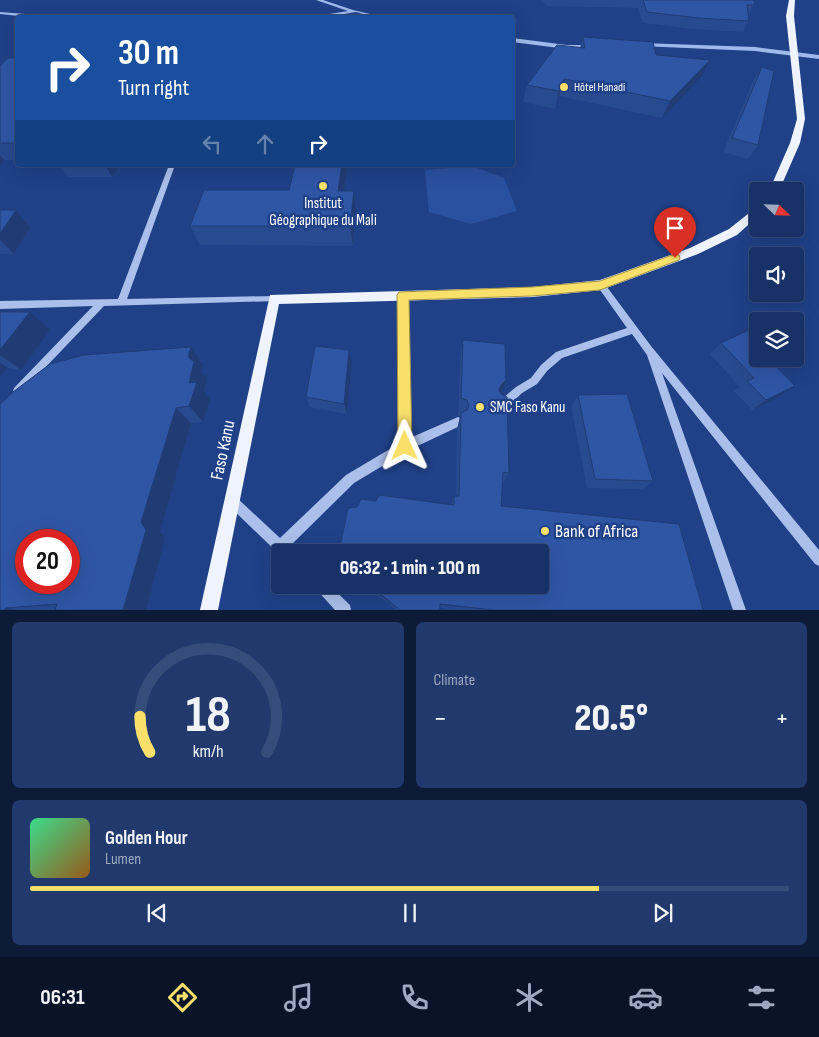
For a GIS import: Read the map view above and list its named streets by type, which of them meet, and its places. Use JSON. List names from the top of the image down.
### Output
{
  "streets": {
    "main road": ["Faso Kanu"]
  },
  "places": [
    "Hôtel Hanadi",
    "Institut Géographique du Mali",
    "SMC Faso Kanu",
    "Bank of Africa"
  ],
  "north": "bottom right",
  "page": {
    "turn": ["30 m", "Turn right"],
    "limit": "20",
    "trip": "06:32 · 1 min · 100 m",
    "tile": "Climate",
    "heat": ["−", "20.5°", "+"],
    "song": ["Golden Hour", "Lumen"],
    "tabs": "06:31",
    "gauge": ["18", "km/h"]
  }
}
